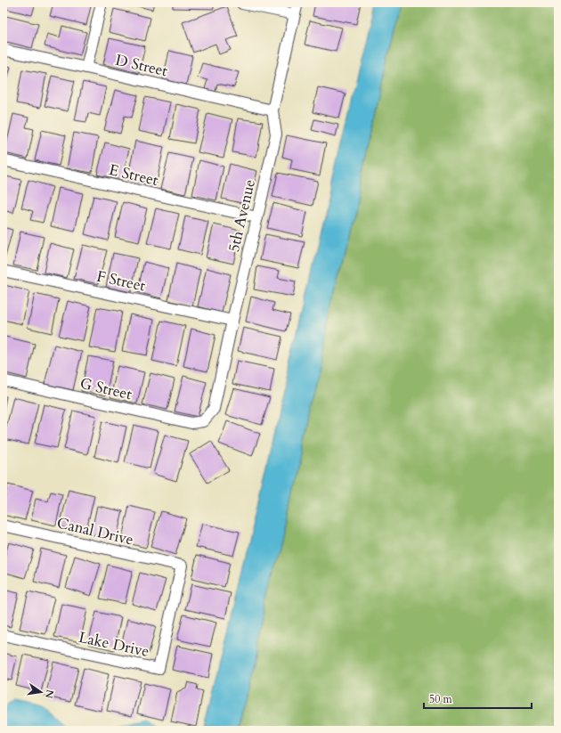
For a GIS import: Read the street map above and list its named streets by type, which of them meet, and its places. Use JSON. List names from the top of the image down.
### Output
{
  "streets": {
    "street": [
      "D Street",
      "E Street",
      "5th Avenue",
      "F Street",
      "G Street",
      "Canal Drive",
      "Lake Drive"
    ]
  },
  "crossings": [
    ["D Street", "5th Avenue"],
    ["E Street", "5th Avenue"],
    ["5th Avenue", "F Street"],
    ["5th Avenue", "G Street"],
    ["Canal Drive", "Lake Drive"]
  ],
  "scale_bar": "50 m",
  "north": "right"
}
